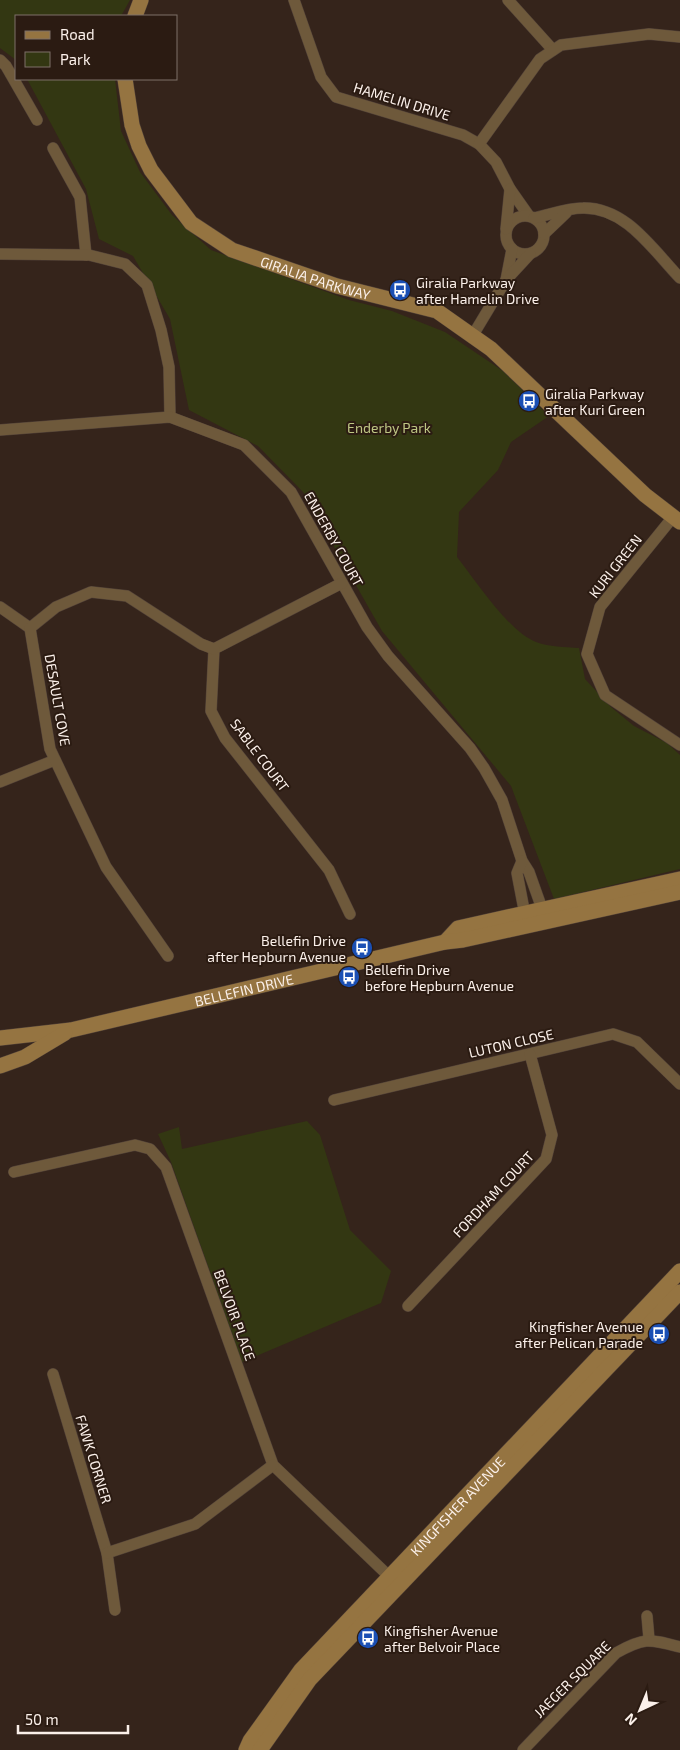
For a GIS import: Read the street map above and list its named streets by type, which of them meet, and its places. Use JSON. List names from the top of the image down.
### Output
{
  "streets": {
    "street": [
      "HAMELIN DRIVE",
      "GIRALIA PARKWAY",
      "ENDERBY COURT",
      "KURI GREEN",
      "DESAULT COVE",
      "SABLE COURT",
      "BELLEFIN DRIVE",
      "LUTON CLOSE",
      "FORDHAM COURT",
      "BELVOIR PLACE",
      "FAWK CORNER",
      "KINGFISHER AVENUE",
      "JAEGER SQUARE"
    ]
  },
  "crossings": [
    ["GIRALIA PARKWAY", "KURI GREEN"],
    ["ENDERBY COURT", "BELLEFIN DRIVE"],
    ["LUTON CLOSE", "FORDHAM COURT"],
    ["BELVOIR PLACE", "KINGFISHER AVENUE"]
  ],
  "parks": ["Enderby Park"],
  "places": {
    "bus stop": [
      "Giralia Parkway after Hamelin Drive",
      "Giralia Parkway after Kuri Green",
      "Bellefin Drive after Hepburn Avenue",
      "Bellefin Drive before Hepburn Avenue",
      "Kingfisher Avenue after Pelican Parade",
      "Kingfisher Avenue after Belvoir Place"
    ]
  },
  "legend": ["Road", "Park"],
  "scale_bar": "50 m",
  "north": "bottom left"
}
